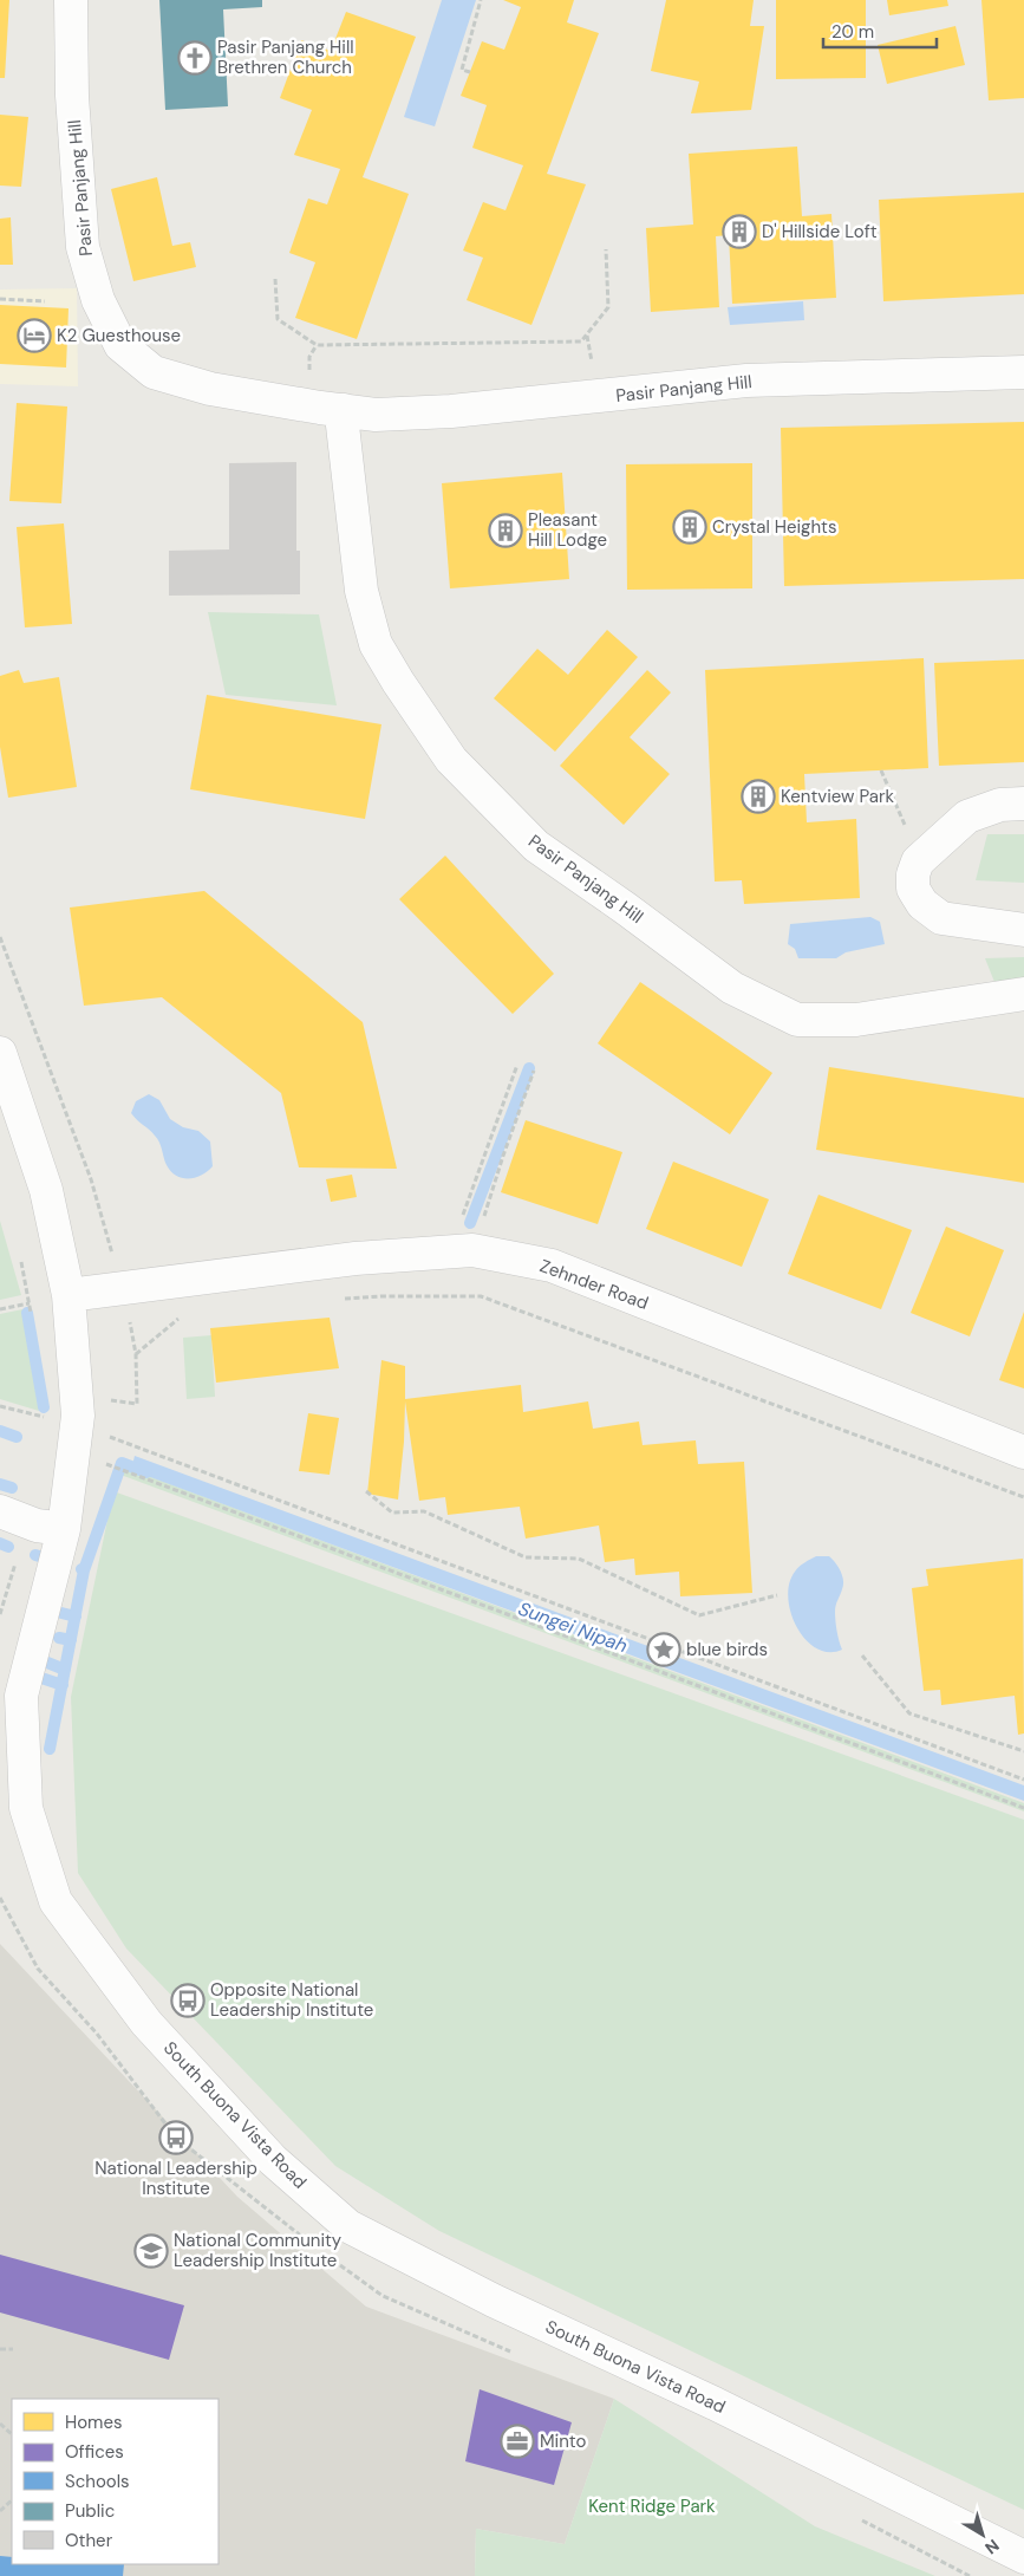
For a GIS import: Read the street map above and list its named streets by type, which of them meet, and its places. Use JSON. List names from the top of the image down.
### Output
{
  "streets": {
    "street": ["Pasir Panjang Hill", "Zehnder Road", "South Buona Vista Road"]
  },
  "crossings": [
    ["Zehnder Road", "South Buona Vista Road"]
  ],
  "water": ["Sungei Nipah"],
  "parks": ["Kent Ridge Park"],
  "places": {
    "church": ["Pasir Panjang Hill Brethren Church"],
    "building": [
      "D' Hillside Loft",
      "Crystal Heights",
      "Pleasant Hill Lodge",
      "Kentview Park"
    ],
    "hotel": ["K2 Guesthouse"],
    "place": ["blue birds"],
    "bus stop": ["Opposite National Leadership Institute", "National Leadership Institute"],
    "school or university": ["National Community Leadership Institute"],
    "office": ["Minto"]
  },
  "legend": [
    "Homes",
    "Offices",
    "Schools",
    "Public",
    "Other"
  ],
  "scale_bar": "20 m",
  "north": "bottom right"
}
